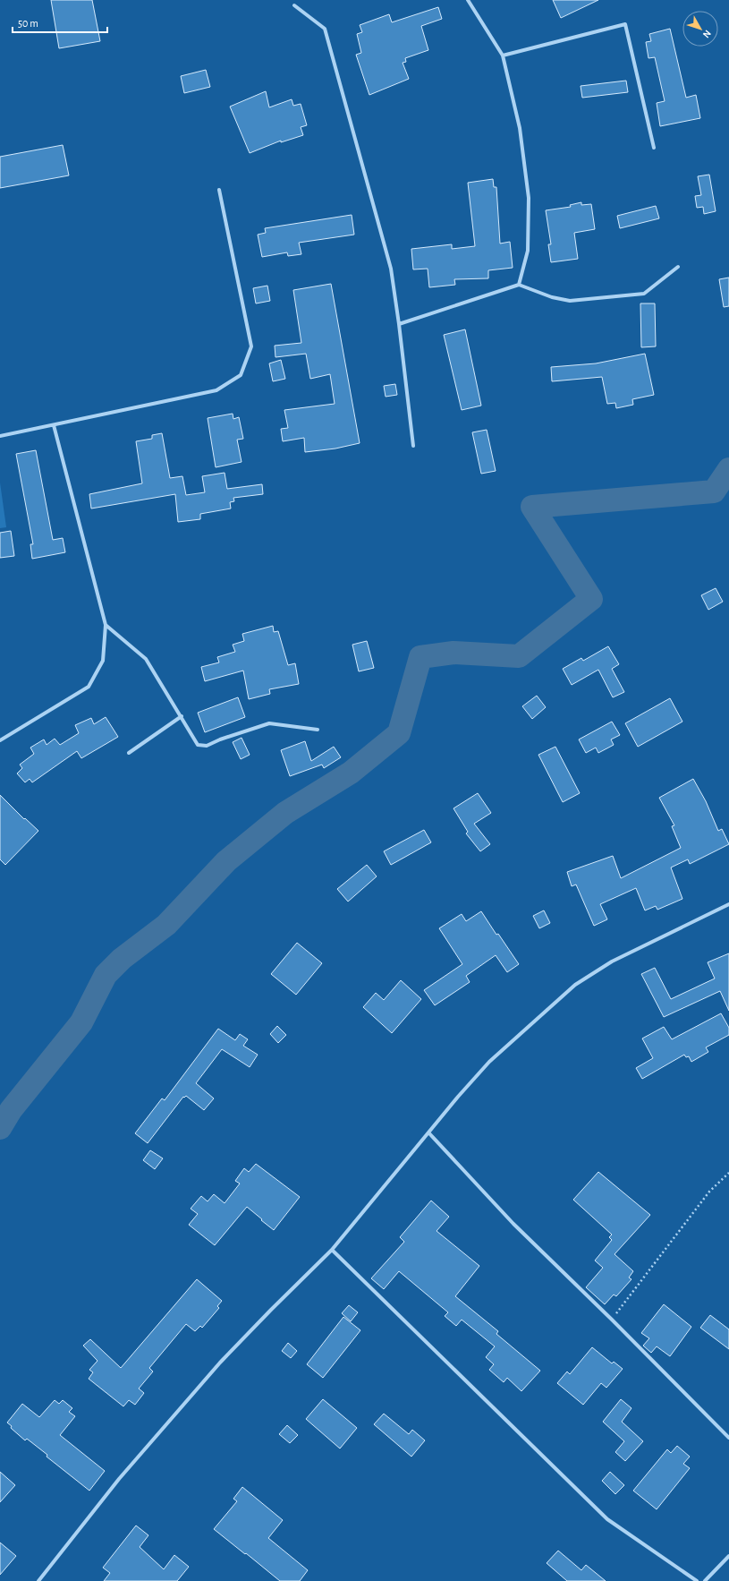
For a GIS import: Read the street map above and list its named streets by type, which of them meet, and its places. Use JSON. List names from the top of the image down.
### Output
{
  "scale_bar": "50 m",
  "north": "bottom right"
}
